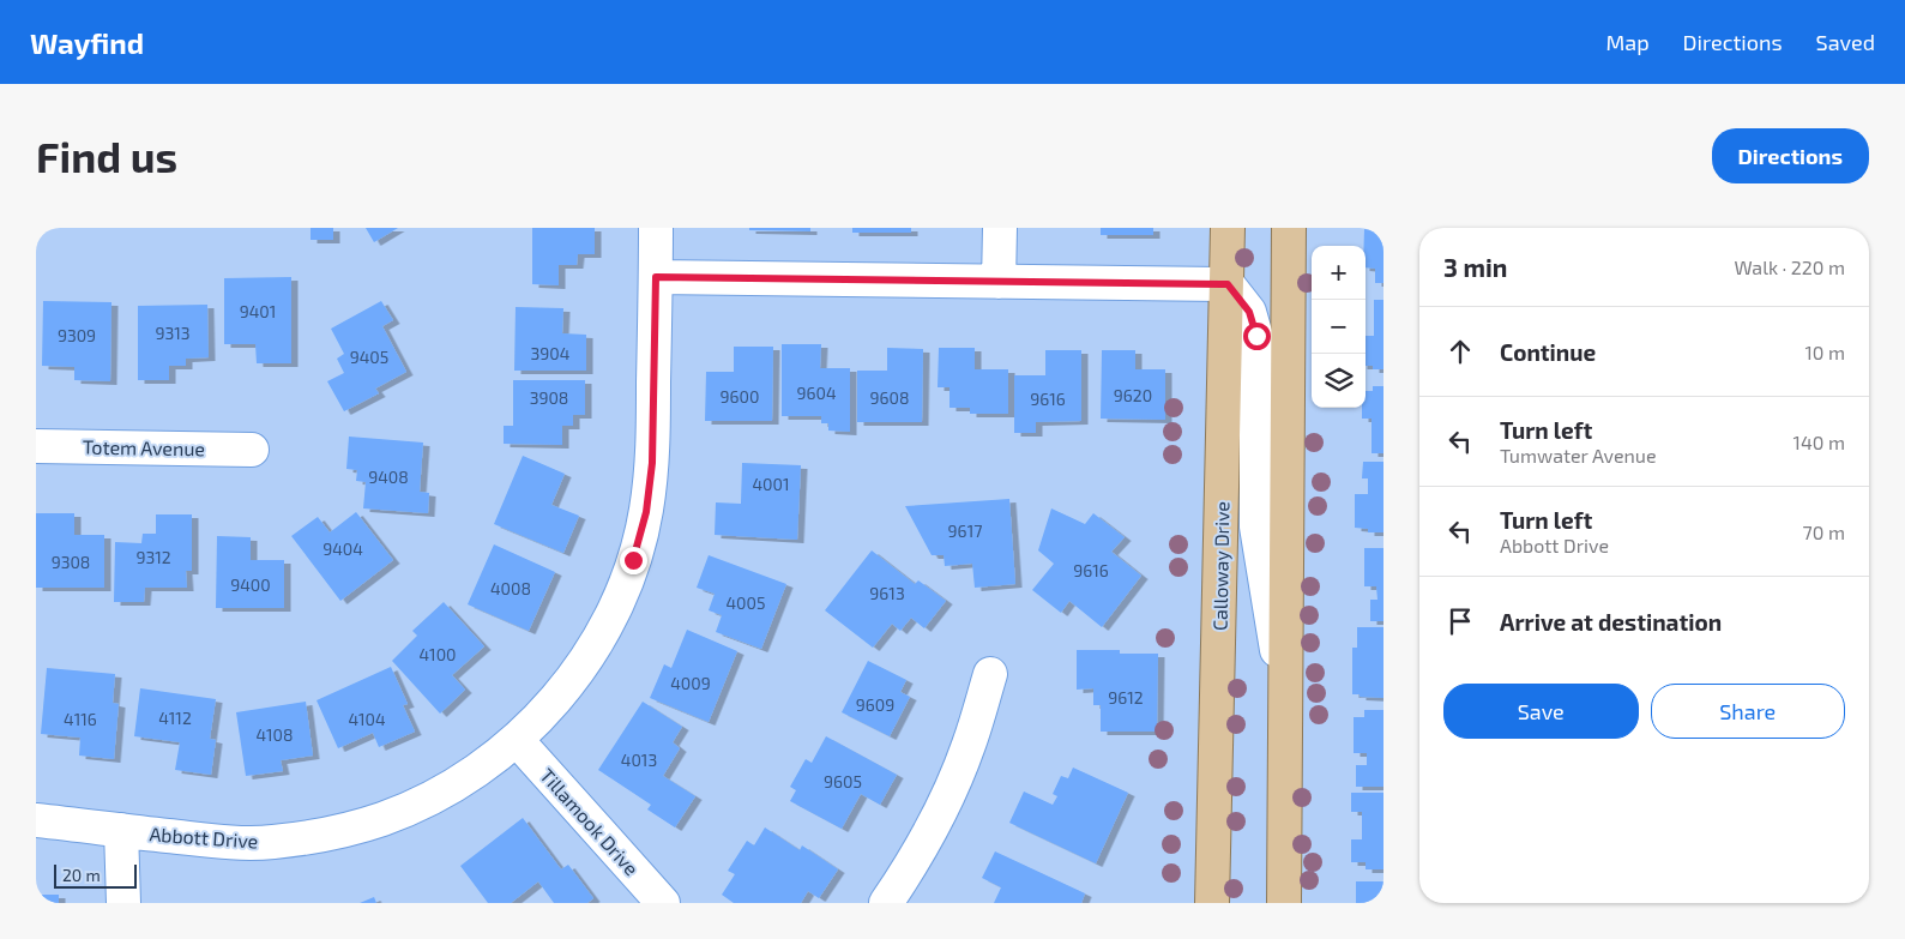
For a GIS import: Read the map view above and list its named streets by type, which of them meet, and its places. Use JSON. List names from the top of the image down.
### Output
{
  "streets": {
    "main road": ["Calloway Drive"],
    "street": ["Totem Avenue", "Tillamook Drive", "Abbott Drive"]
  },
  "crossings": [
    ["Tillamook Drive", "Abbott Drive"]
  ],
  "house_numbers": [
    "9401",
    "9313",
    "9309",
    "3904",
    "9405",
    "9604",
    "9620",
    "9600",
    "3908",
    "9608",
    "9616",
    "9408",
    "4001",
    "9617",
    "9404",
    "9312",
    "9308",
    "9616",
    "9400",
    "4008",
    "9613",
    "4005",
    "4100",
    "4009",
    "9612",
    "9609",
    "4112",
    "4116",
    "4104",
    "4108",
    "4013",
    "9605"
  ],
  "scale_bar": "20 m",
  "page": {
    "header": "Wayfind",
    "nav": ["Map", "Directions", "Saved"],
    "buttons": [
      "Directions",
      ["Save", "Share"]
    ],
    "title": "Find us",
    "heading": ["3 min", "Walk · 220 m"],
    "map_buttons": ["+", "−"],
    "list": [
      ["Continue", "10 m"],
      ["Turn left", "Tumwater Avenue", "140 m"],
      ["Turn left", "Abbott Drive", "70 m"],
      "Arrive at destination"
    ],
    "scale": "20 m"
  }
}
